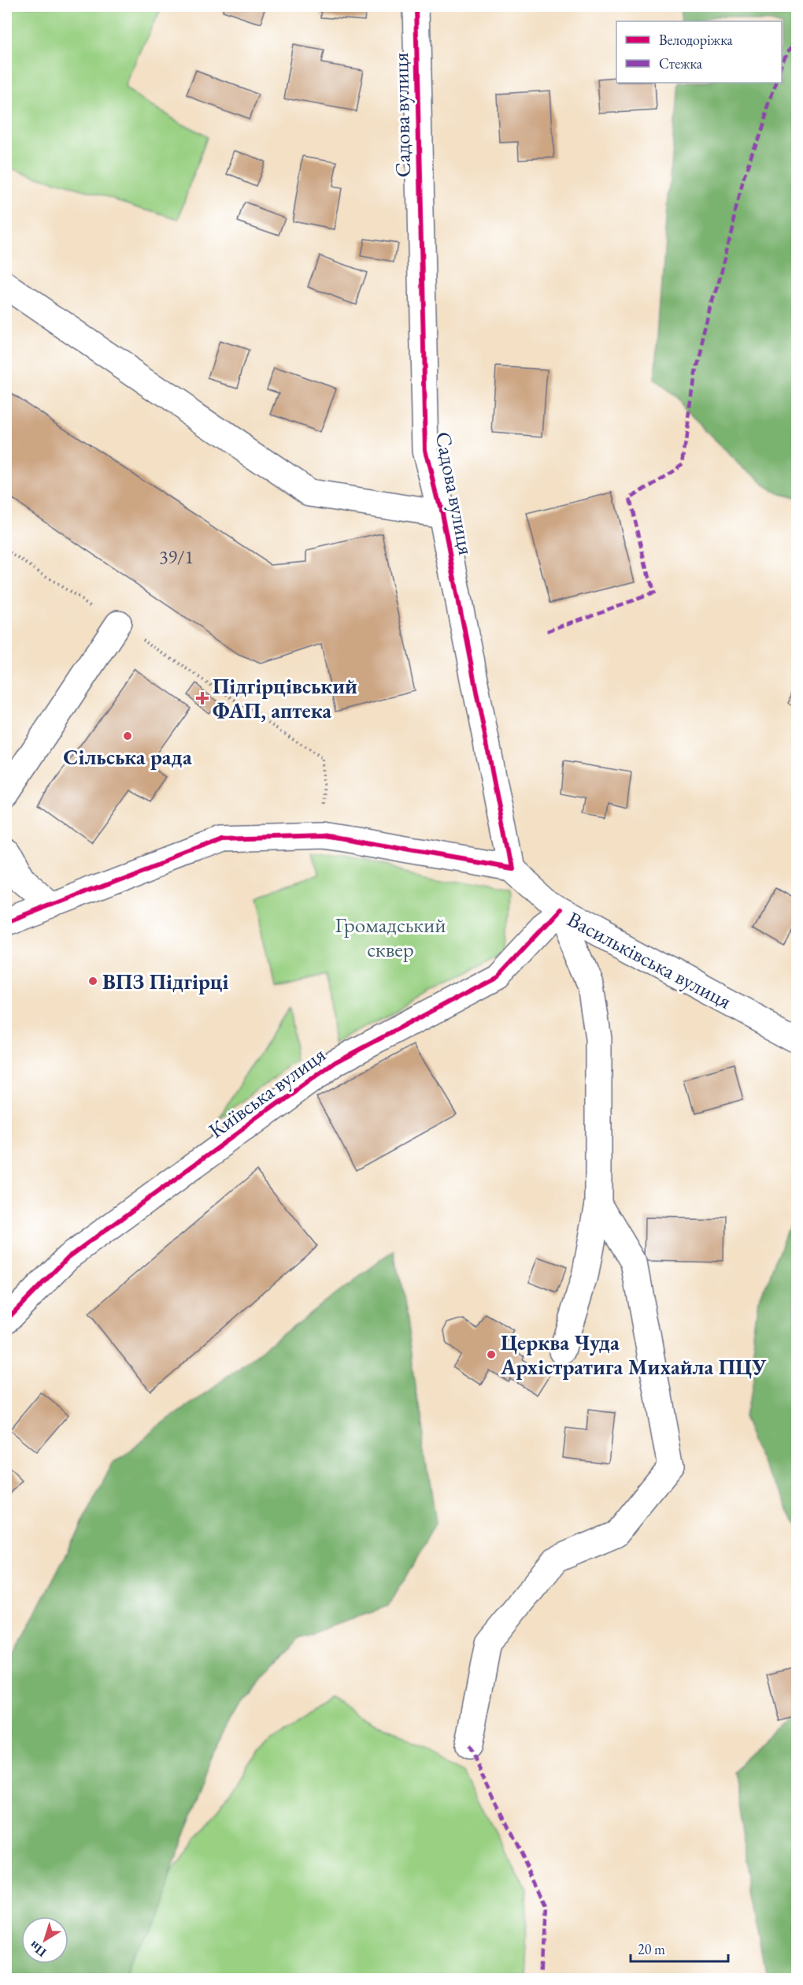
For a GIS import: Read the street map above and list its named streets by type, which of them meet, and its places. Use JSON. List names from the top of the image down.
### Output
{
  "streets": {
    "street": ["Садова вулиця", "Васильківська вулиця", "Київська вулиця"]
  },
  "crossings": [
    ["Садова вулиця", "Васильківська вулиця"],
    ["Васильківська вулиця", "Київська вулиця"]
  ],
  "parks": ["Громадський сквер"],
  "places": {
    "health": ["Підгірцівський ФАП, аптека"],
    "other": ["Сільська рада", "ВПЗ Підгірці", "Церква Чуда Архістратига Михайла ПЦУ"]
  },
  "house_numbers": ["39/1"],
  "legend": ["Велодоріжка", "Стежка"],
  "scale_bar": "20 m",
  "north": "bottom left"
}
